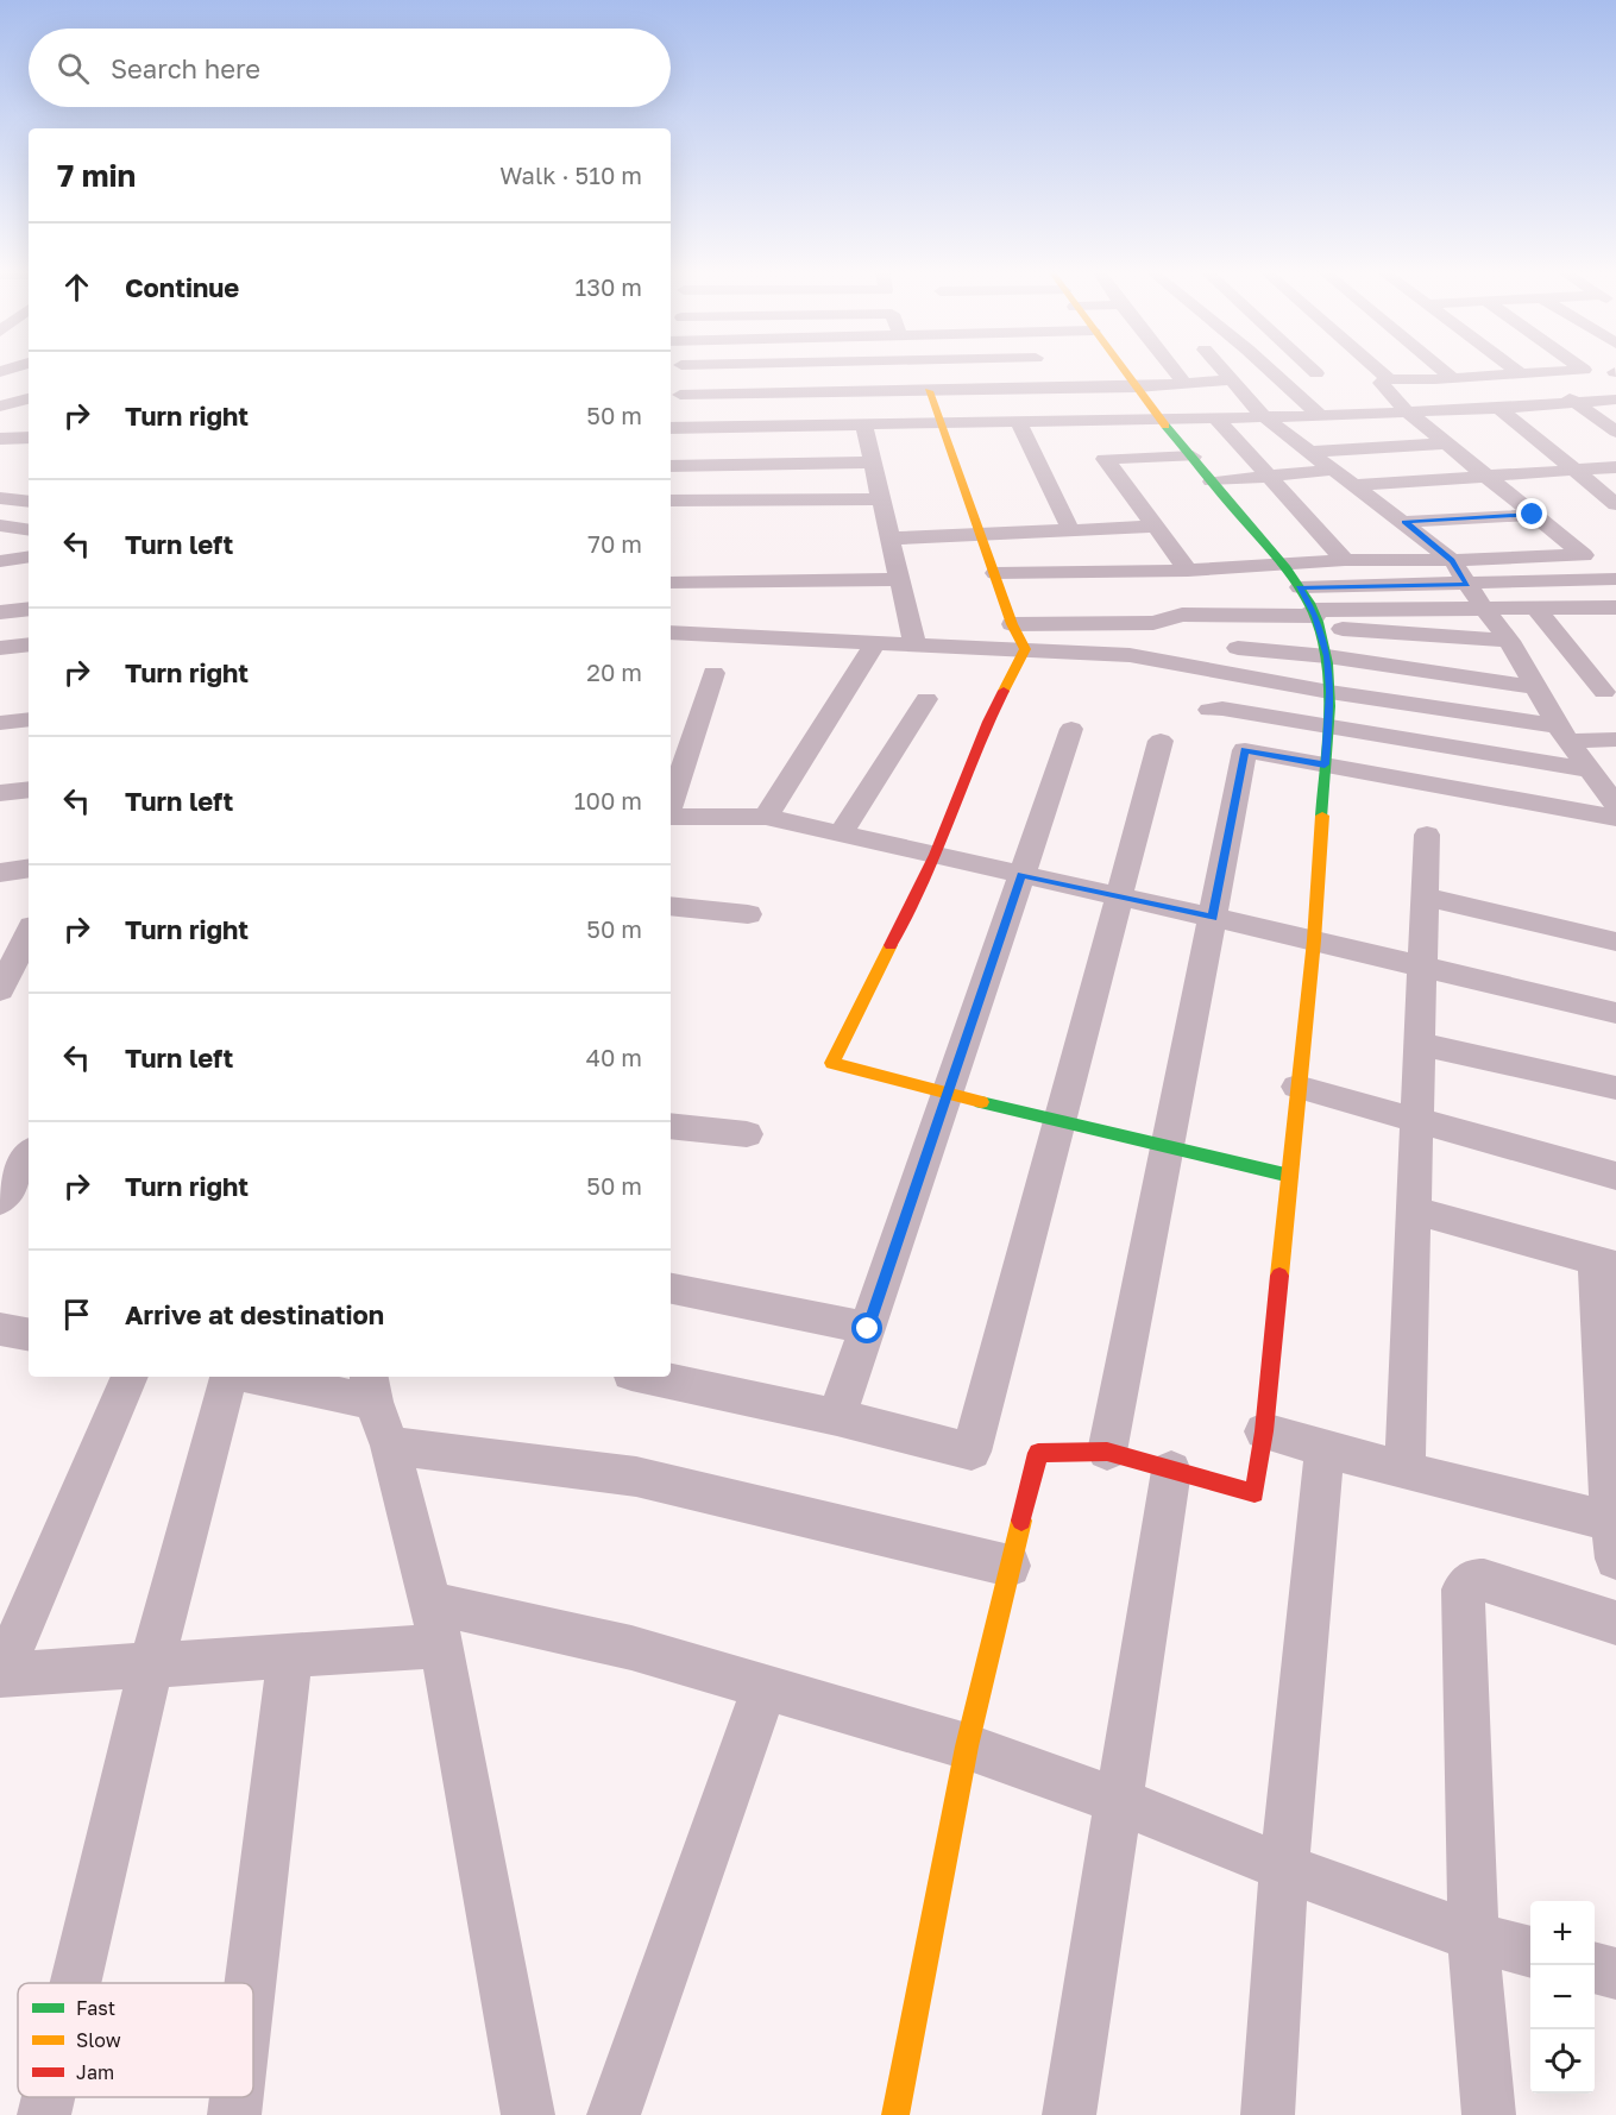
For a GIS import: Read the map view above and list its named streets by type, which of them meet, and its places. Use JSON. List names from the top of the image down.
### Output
{
  "legend": ["Fast", "Slow", "Jam"],
  "page": {
    "search": "Search here",
    "heading": ["7 min", "Walk · 510 m"],
    "list": [
      ["Continue", "130 m"],
      ["Turn right", "50 m"],
      ["Turn left", "70 m"],
      ["Turn right", "20 m"],
      ["Turn left", "100 m"],
      ["Turn right", "50 m"],
      ["Turn left", "40 m"],
      ["Turn right", "50 m"],
      "Arrive at destination"
    ],
    "map_buttons": ["+", "−"]
  }
}
